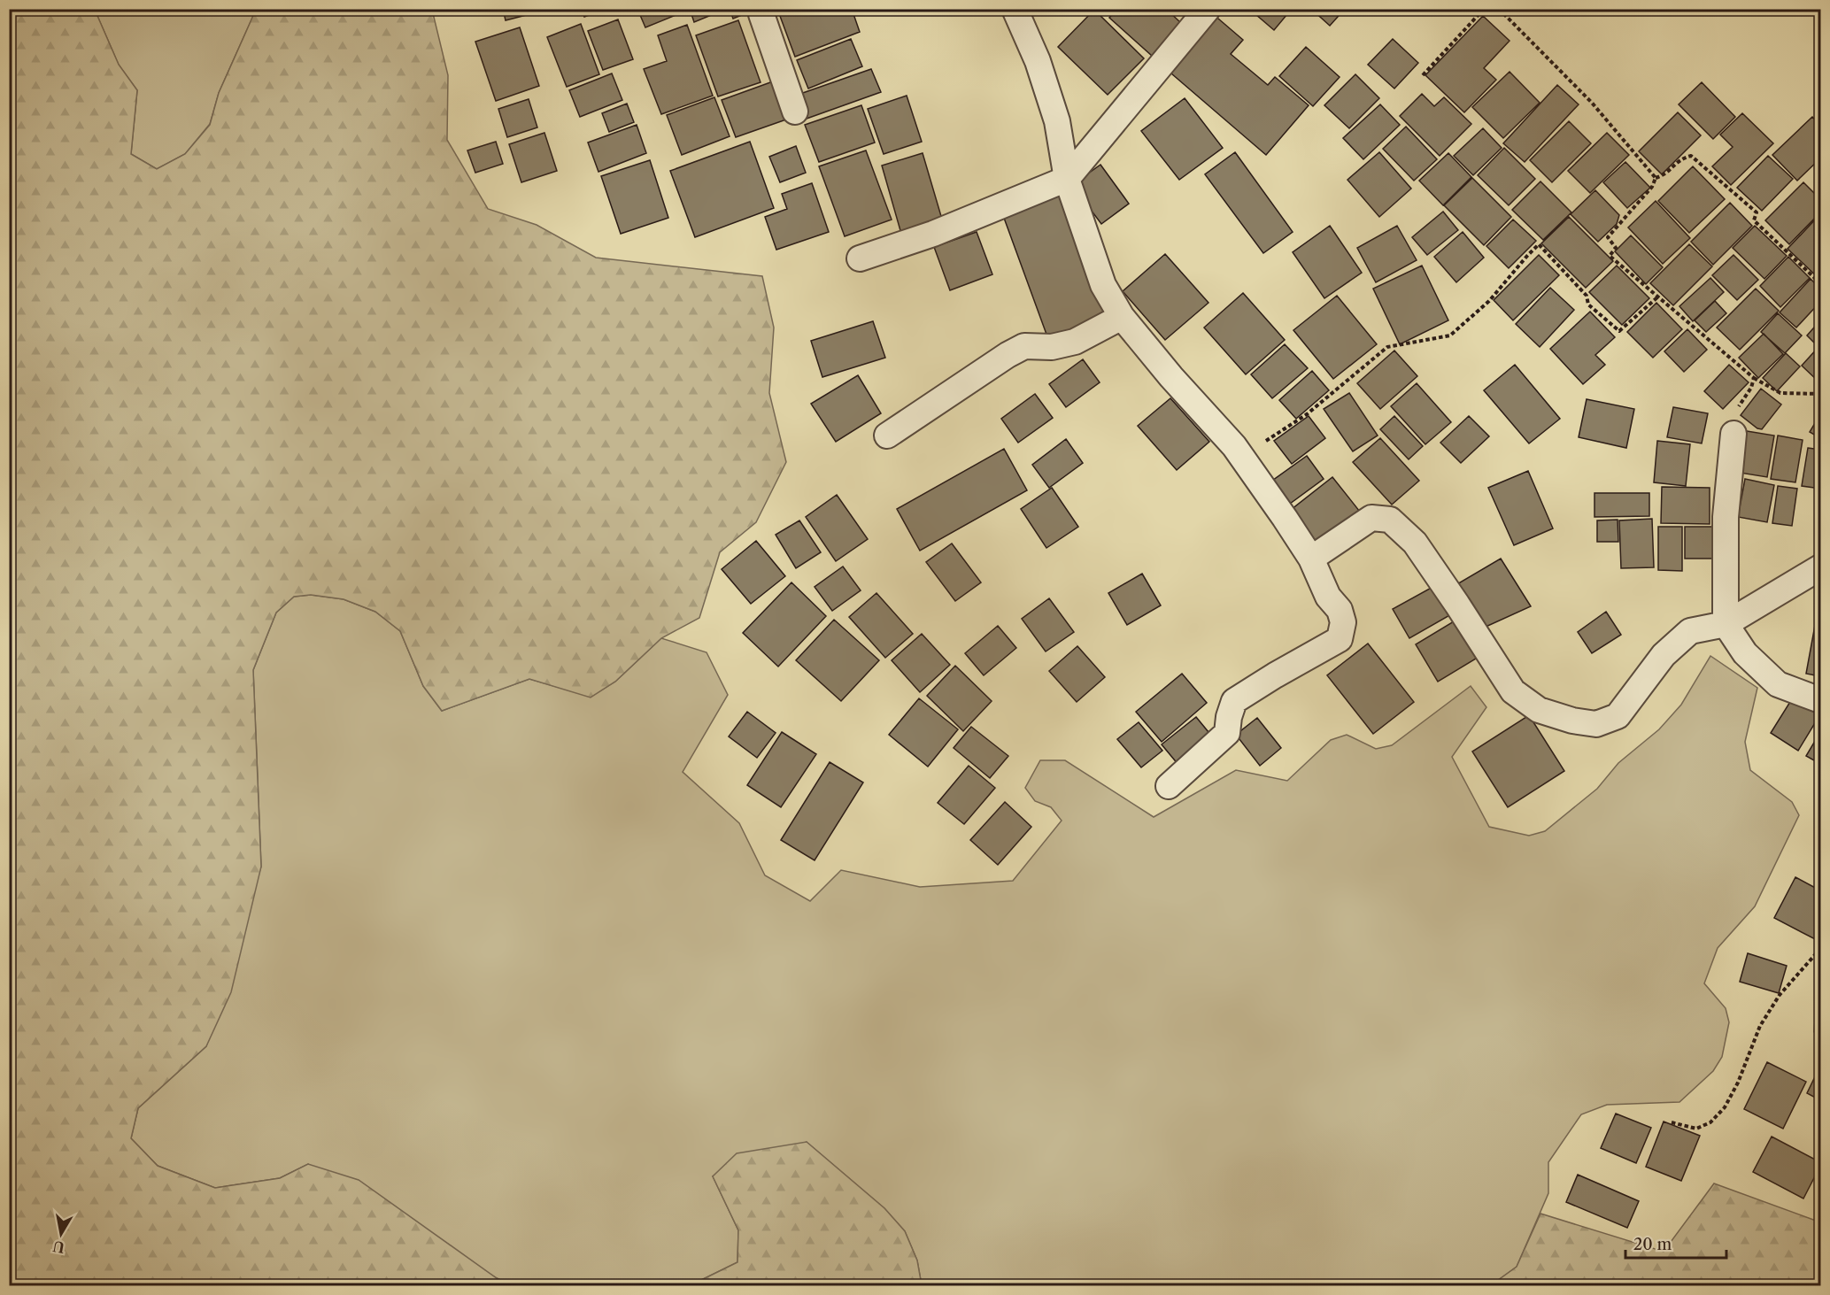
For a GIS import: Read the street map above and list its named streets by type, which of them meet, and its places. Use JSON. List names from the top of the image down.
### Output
{
  "scale_bar": "20 m",
  "north": "bottom"
}
